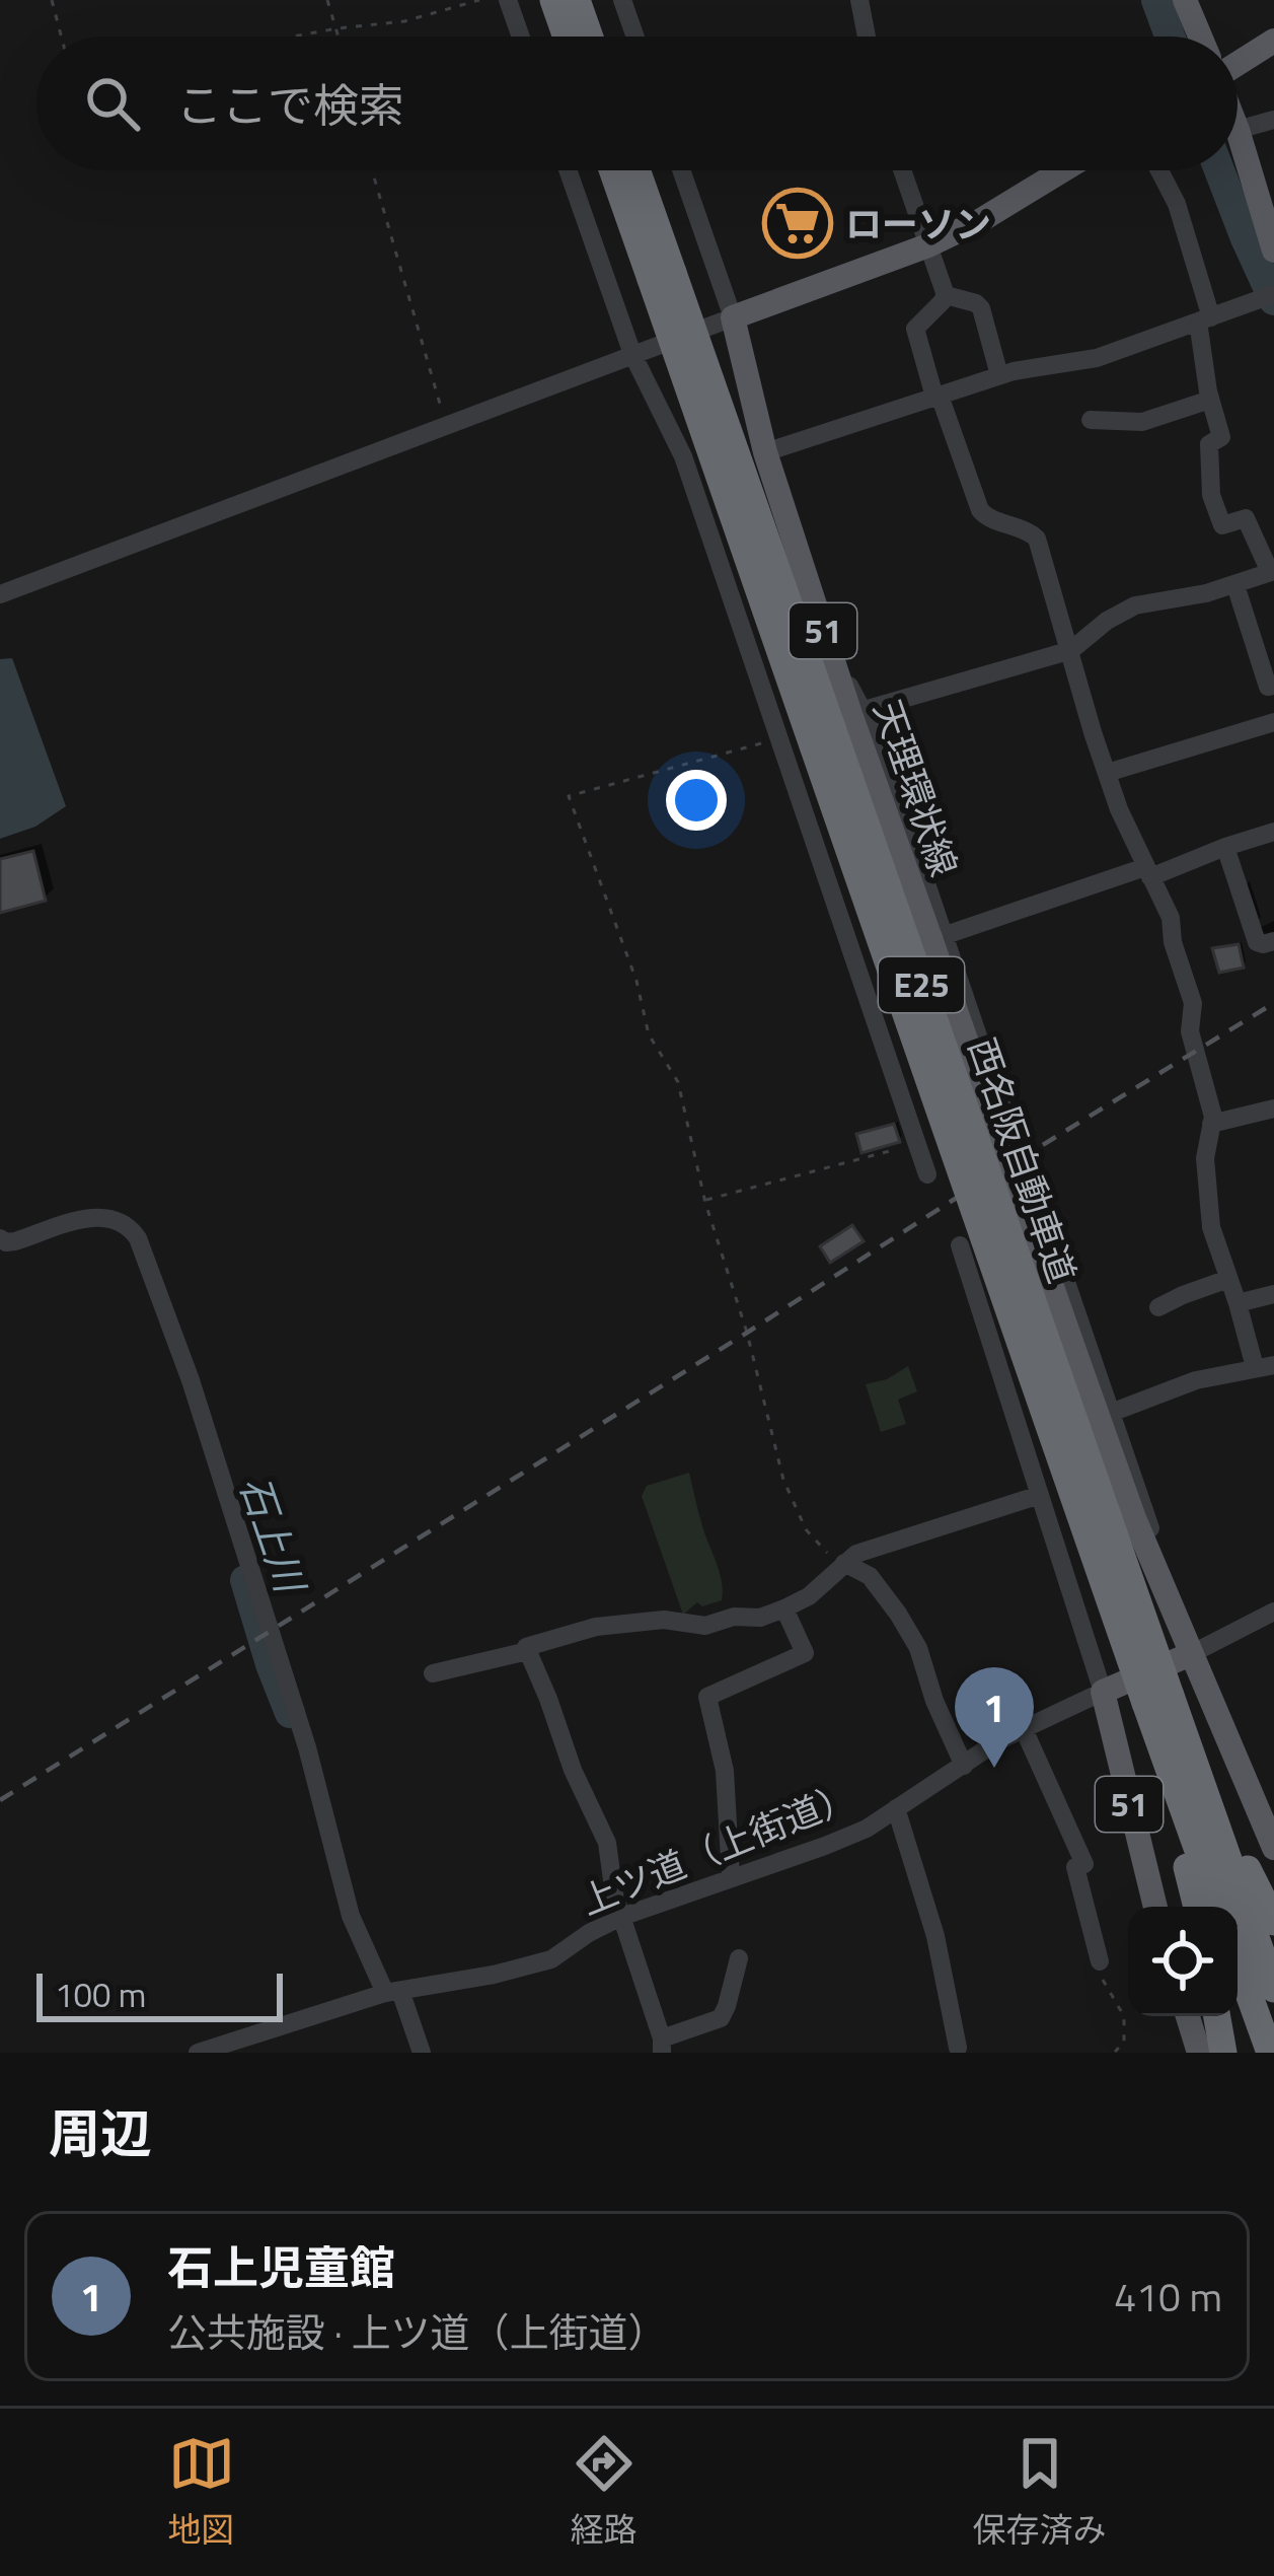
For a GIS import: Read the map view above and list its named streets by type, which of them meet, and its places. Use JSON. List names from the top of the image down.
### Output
{
  "streets": {
    "highway": ["E25", "西名阪自動車道"],
    "main road": ["51", "天理環状線"],
    "street": ["上ツ道（上街道）"]
  },
  "crossings": [
    ["51", "上ツ道（上街道）"]
  ],
  "water": ["石上川"],
  "places": {
    "supermarket": ["ローソン"]
  },
  "scale_bar": "100 m",
  "page": {
    "search": "ここで検索",
    "pins": "1",
    "scale": "100 m",
    "heading": "周辺",
    "list": [
      {
        "mark": "1",
        "name": "石上児童館",
        "note": "公共施設 · 上ツ道（上街道）",
        "value": "410 m"
      }
    ],
    "nav": ["地図", "経路", "保存済み"]
  }
}
